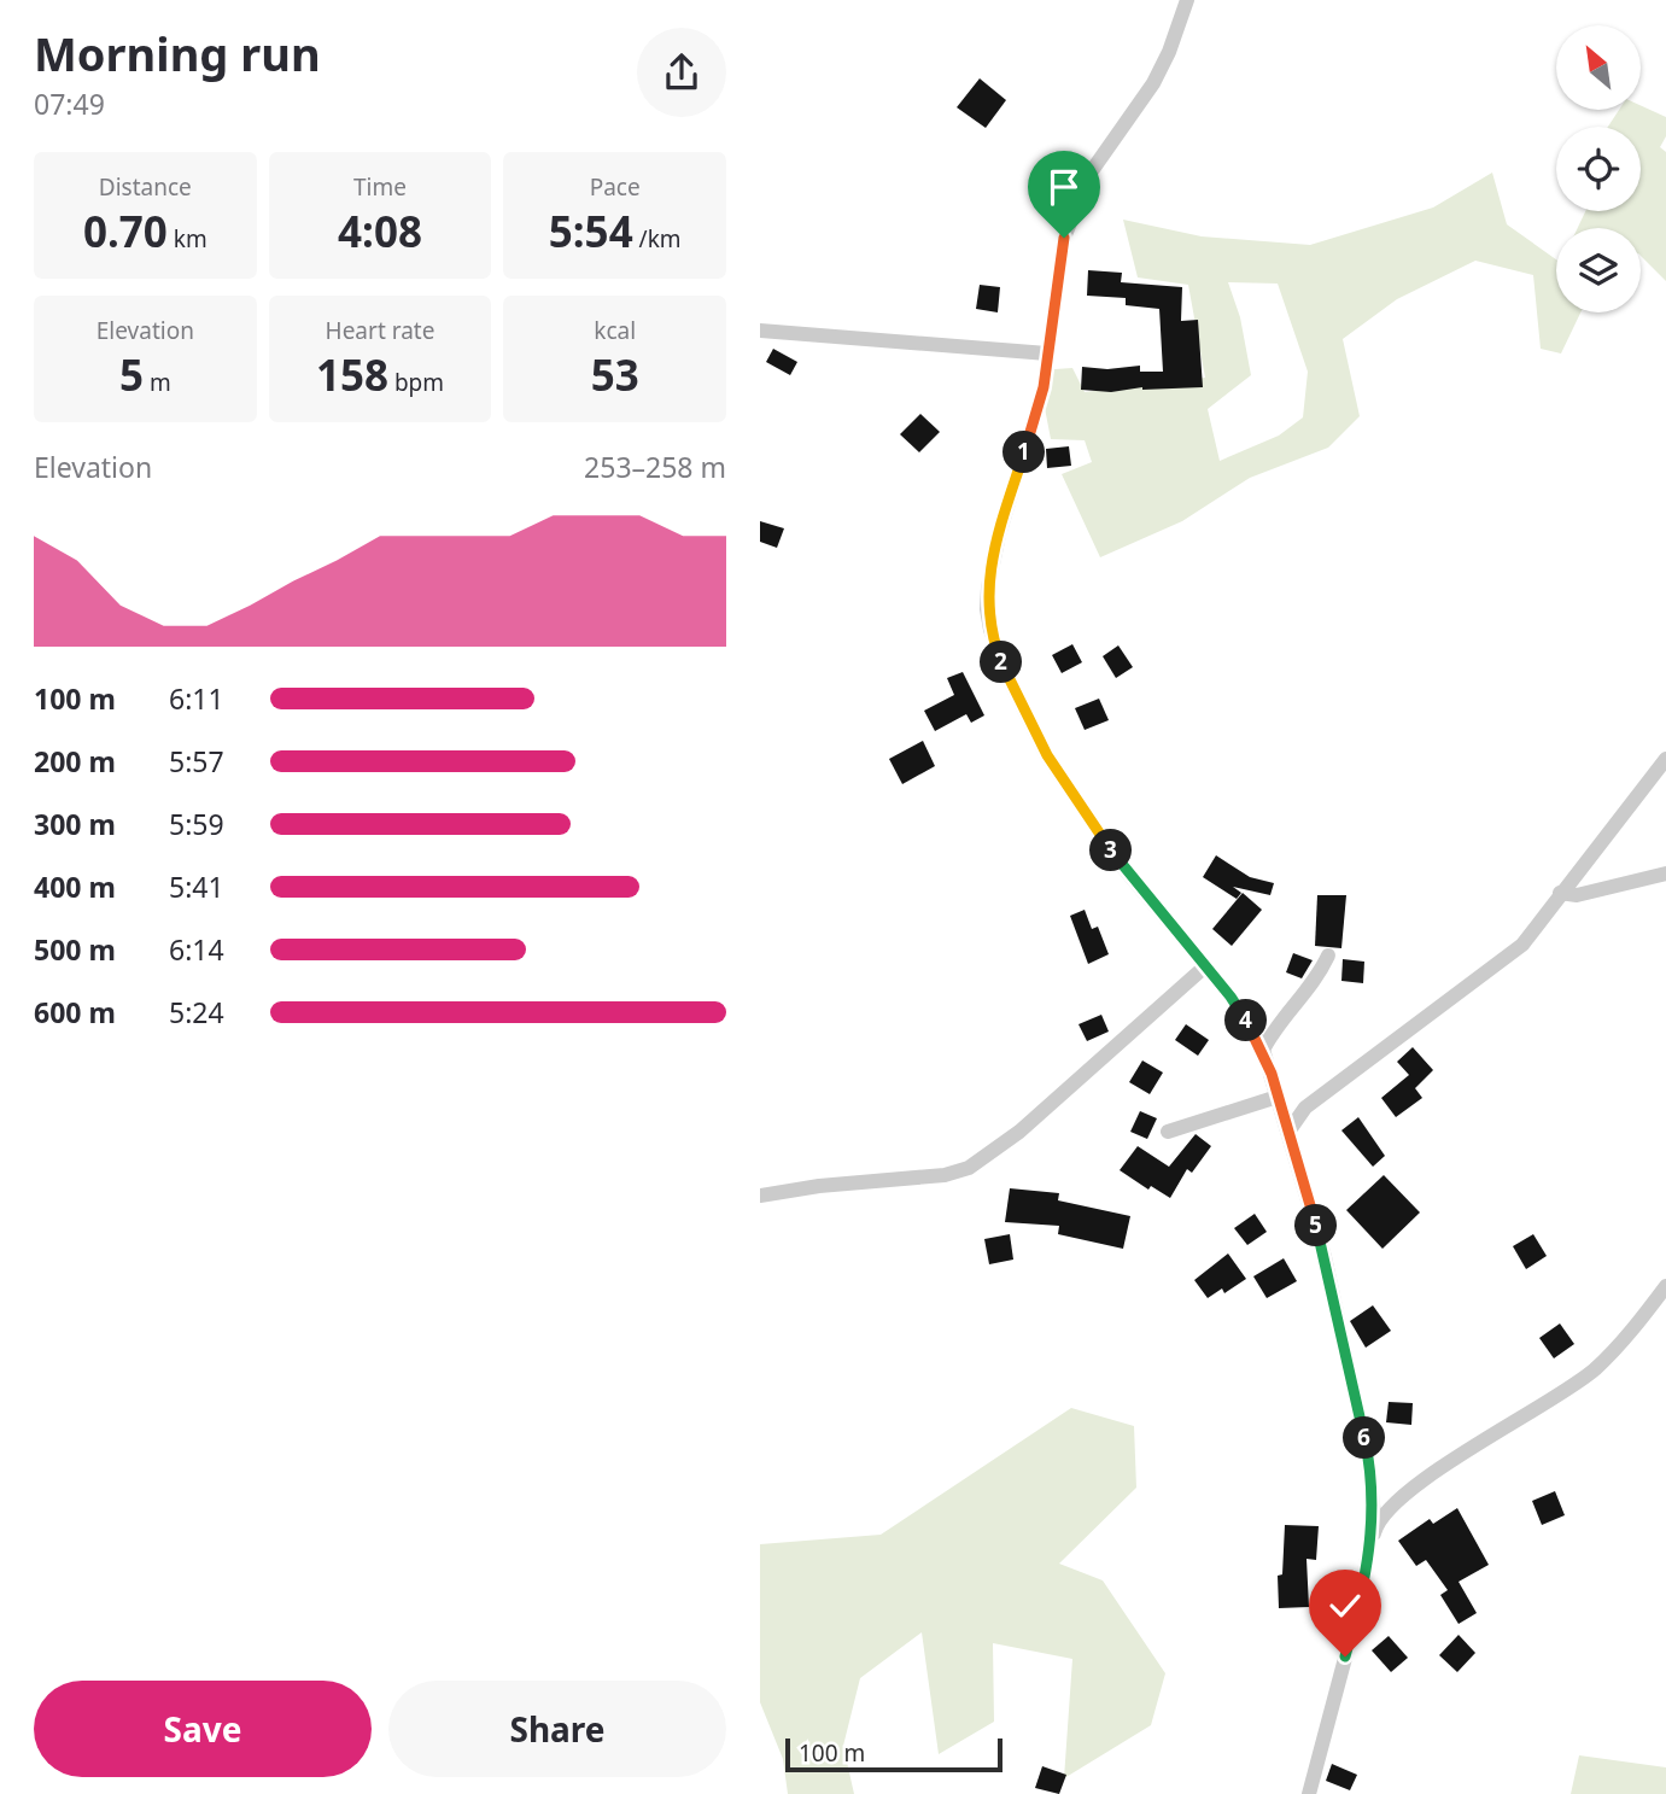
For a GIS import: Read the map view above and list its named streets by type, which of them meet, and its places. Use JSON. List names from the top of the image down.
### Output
{
  "scale_bar": "100 m",
  "north": "top left",
  "page": {
    "heading": ["Morning run", "07:49"],
    "stats": [
      ["Distance", "0.70 km"],
      ["Time", "4:08"],
      ["Pace", "5:54 /km"],
      ["Elevation", "5 m"],
      ["Heart rate", "158 bpm"],
      ["kcal", "53"]
    ],
    "chart": ["Elevation", "253–258 m"],
    "pins": [
      "1",
      "2",
      "3",
      "4",
      "5",
      "6"
    ],
    "list": [
      {
        "name": "100 m",
        "note": "6:11"
      },
      {
        "name": "200 m",
        "note": "5:57"
      },
      {
        "name": "300 m",
        "note": "5:59"
      },
      {
        "name": "400 m",
        "note": "5:41"
      },
      {
        "name": "500 m",
        "note": "6:14"
      },
      {
        "name": "600 m",
        "note": "5:24"
      }
    ],
    "buttons": ["Save", "Share"],
    "scale": "100 m"
  }
}
